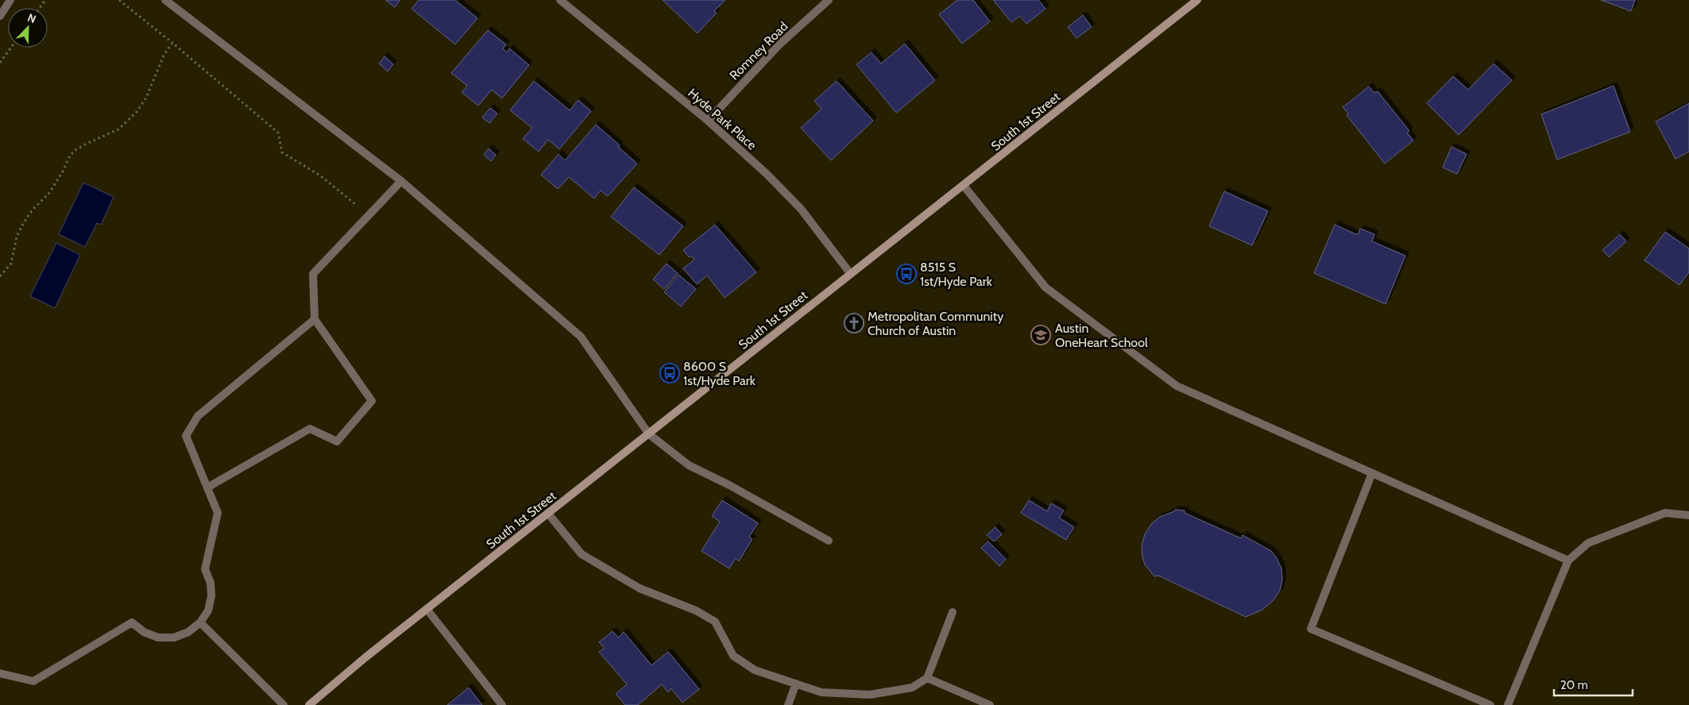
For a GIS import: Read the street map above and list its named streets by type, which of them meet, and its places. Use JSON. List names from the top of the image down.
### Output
{
  "streets": {
    "main road": ["South 1st Street"],
    "street": ["Romney Road", "Hyde Park Place"]
  },
  "crossings": [
    ["Romney Road", "Hyde Park Place"],
    ["Hyde Park Place", "South 1st Street"]
  ],
  "places": {
    "bus stop": ["8515 S 1st/Hyde Park", "8600 S 1st/Hyde Park"],
    "church": ["Metropolitan Community Church of Austin"],
    "school or university": ["Austin OneHeart School"]
  },
  "scale_bar": "20 m",
  "north": "top right"
}
